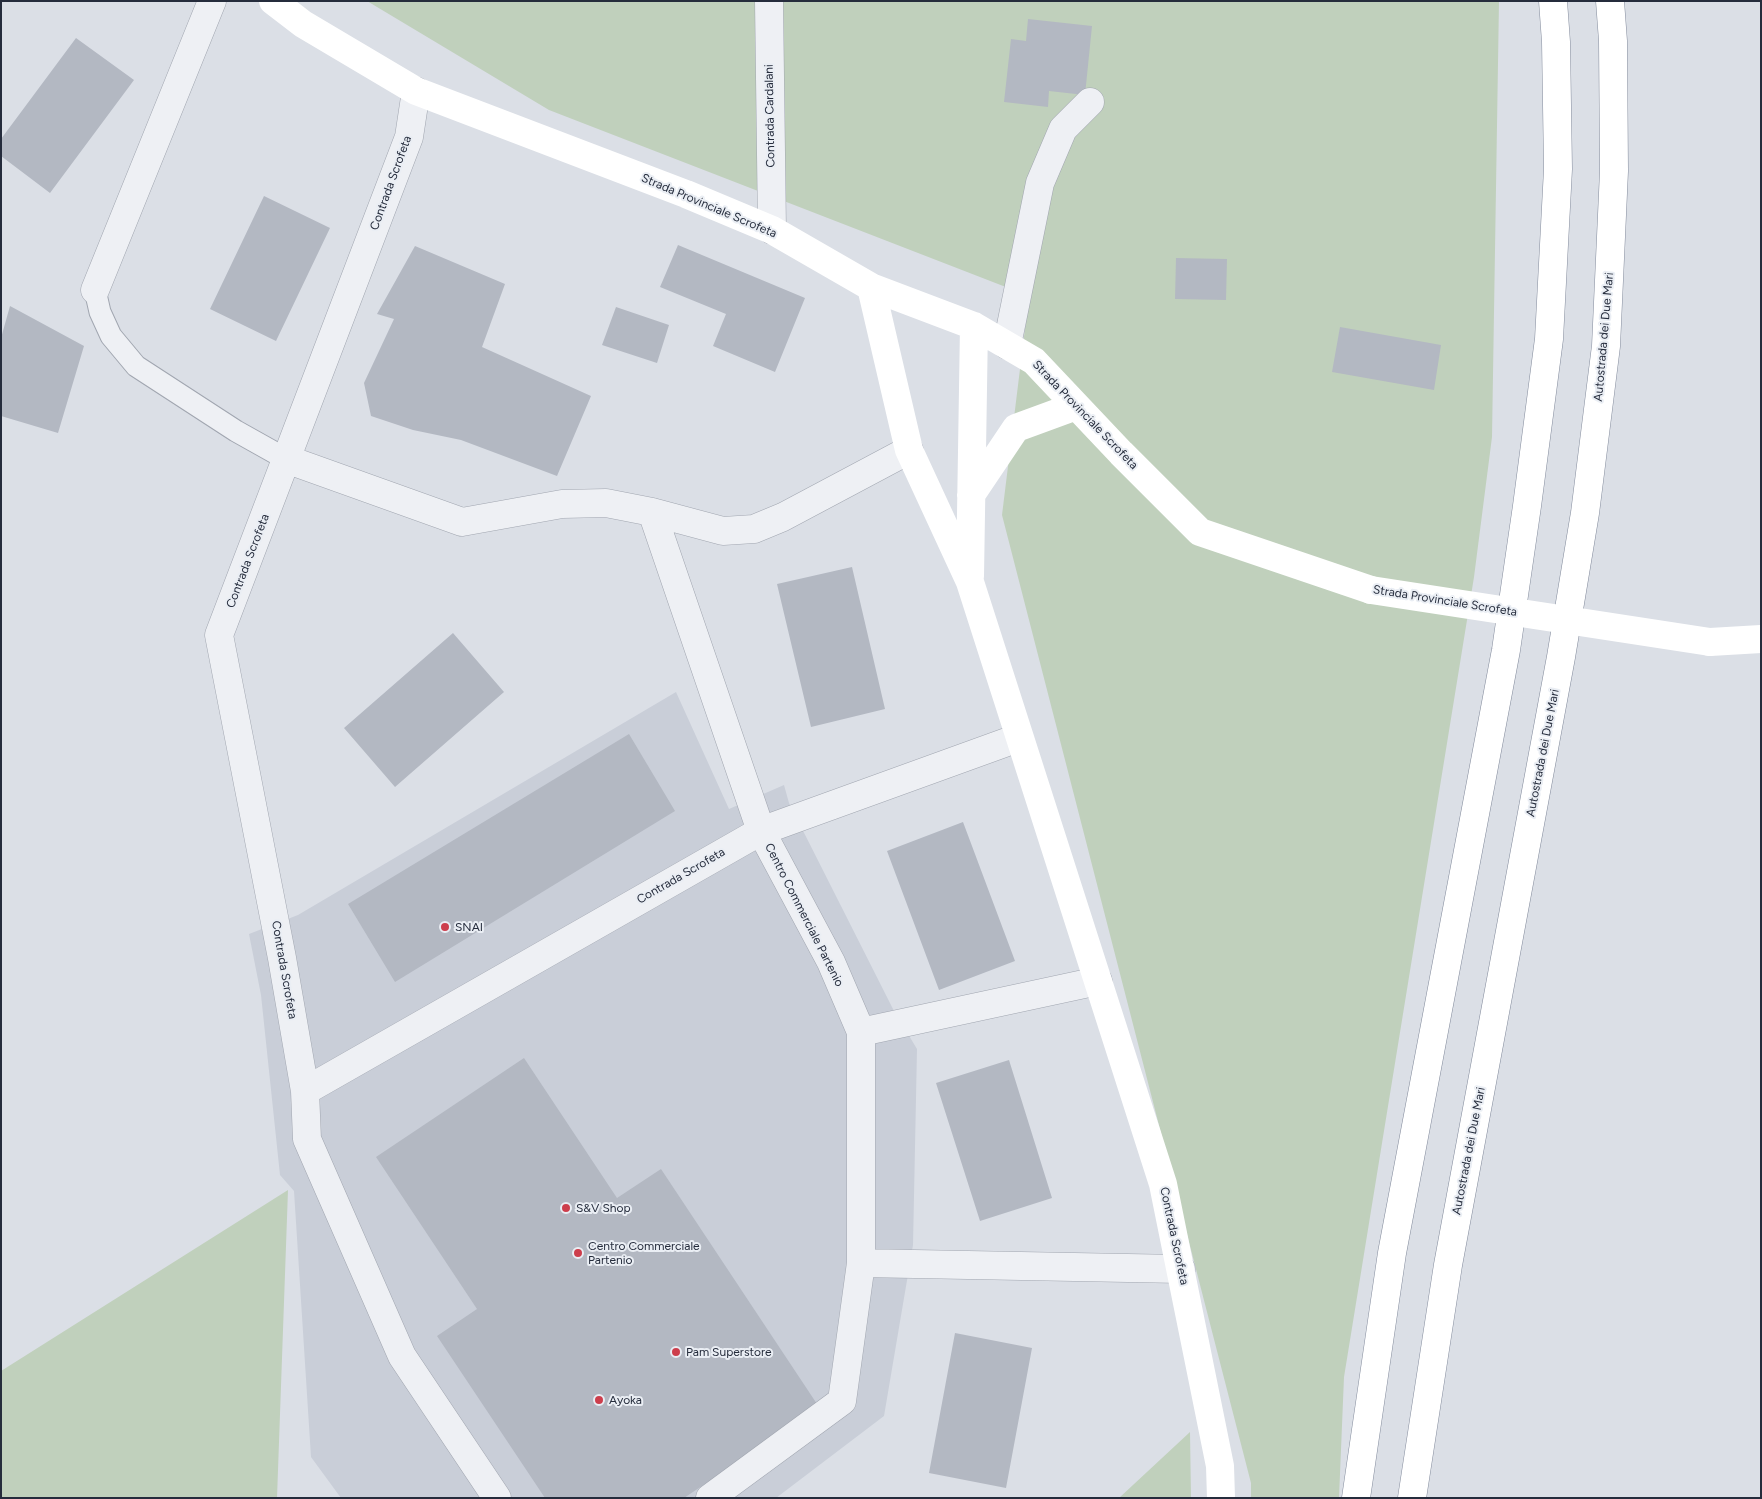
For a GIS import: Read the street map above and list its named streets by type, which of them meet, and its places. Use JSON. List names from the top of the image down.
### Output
{
  "streets": {
    "main road": ["Contrada Scrofeta", "Strada Provinciale Scrofeta", "Autostrada dei Due Mari"],
    "street": ["Contrada Cardalani", "Centro Commerciale Partenio"]
  },
  "crossings": [
    ["Contrada Cardalani", "Strada Provinciale Scrofeta"],
    ["Contrada Scrofeta", "Strada Provinciale Scrofeta"],
    ["Contrada Scrofeta", "Centro Commerciale Partenio"]
  ],
  "places": [
    "SNAI",
    "S&V Shop",
    "Centro Commerciale Partenio",
    "Pam Superstore",
    "Ayoka"
  ]
}
